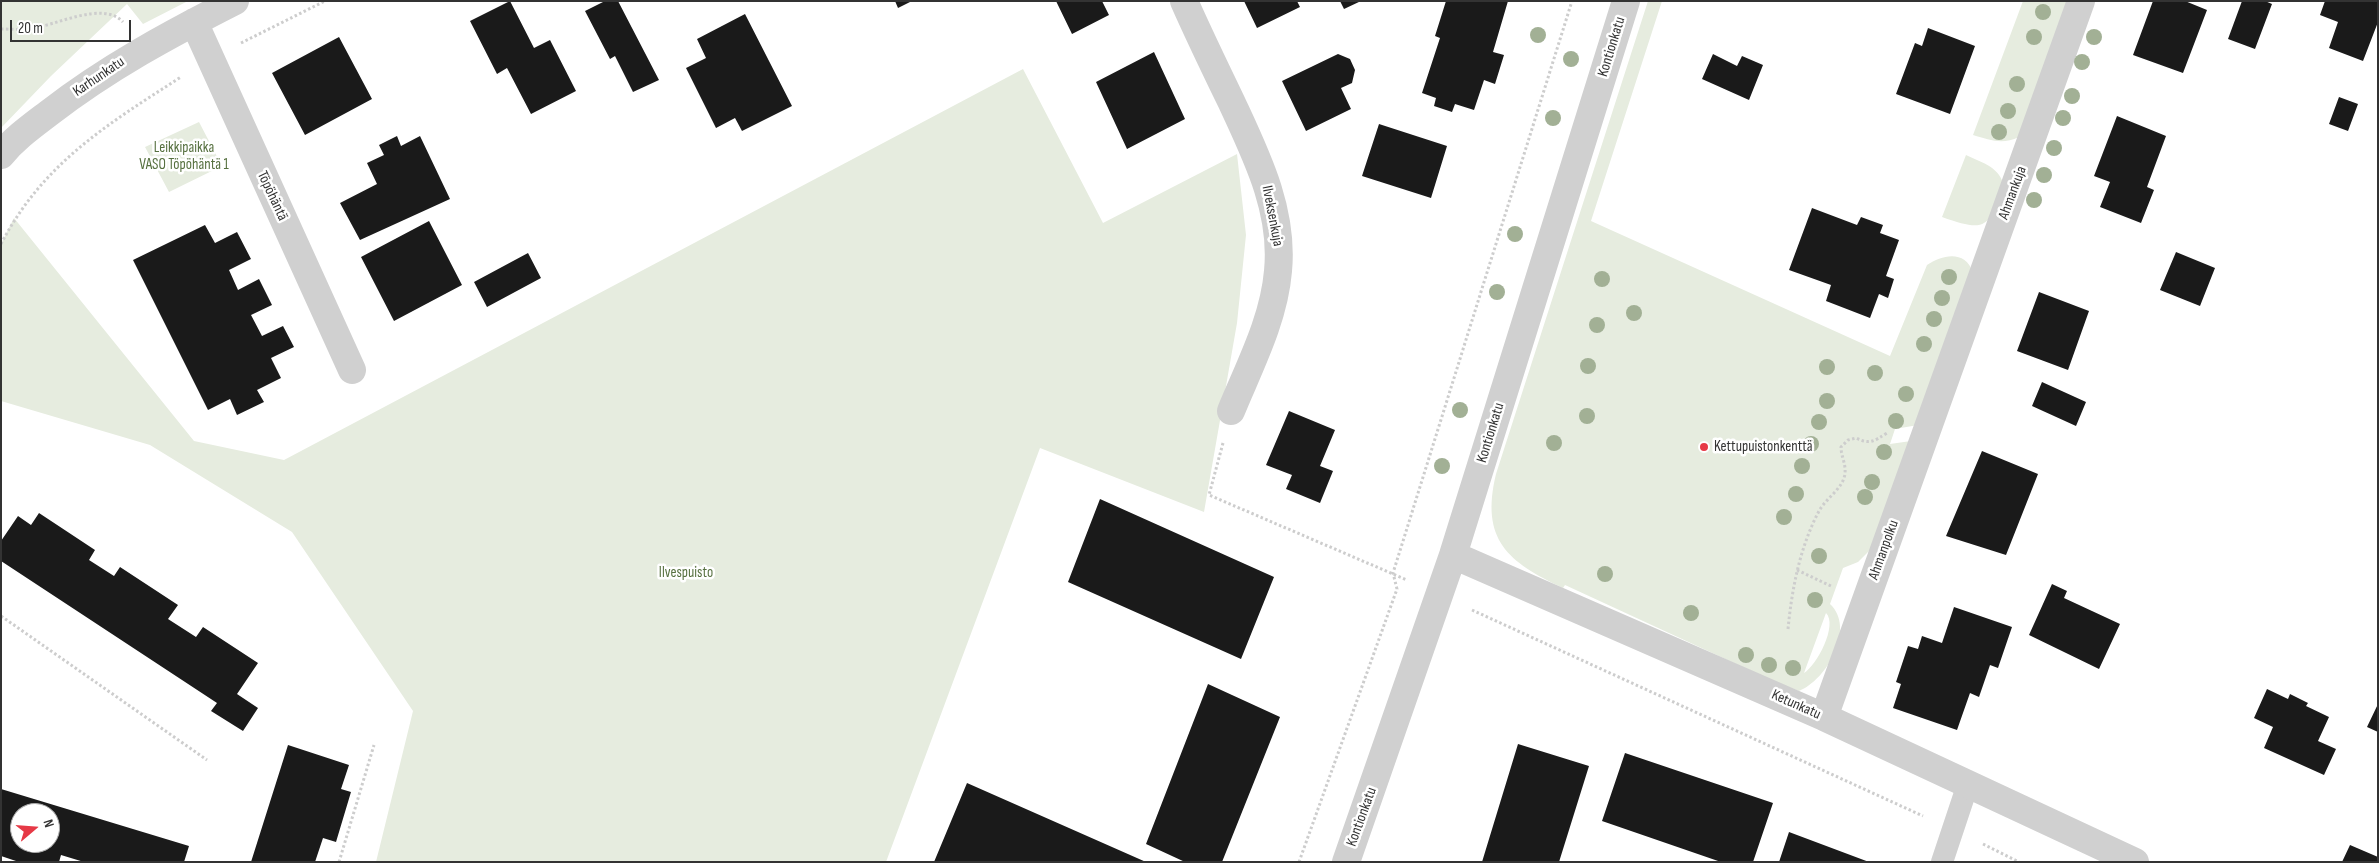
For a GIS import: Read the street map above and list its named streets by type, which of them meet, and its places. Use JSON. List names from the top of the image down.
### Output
{
  "streets": {
    "street": [
      "Kontionkatu",
      "Karhunkatu",
      "Ahmankuja",
      "Töpöhäntä",
      "Ilveksenkuja",
      "Ahmanpolku",
      "Ketunkatu"
    ]
  },
  "crossings": [
    ["Kontionkatu", "Ketunkatu"],
    ["Karhunkatu", "Töpöhäntä"],
    ["Ahmankuja", "Ahmanpolku"],
    ["Ahmanpolku", "Ketunkatu"]
  ],
  "parks": ["Leikkipaikka VASO Töpöhäntä 1", "Ilvespuisto"],
  "places": ["Kettupuistonkenttä"],
  "scale_bar": "20 m",
  "north": "right"
}
